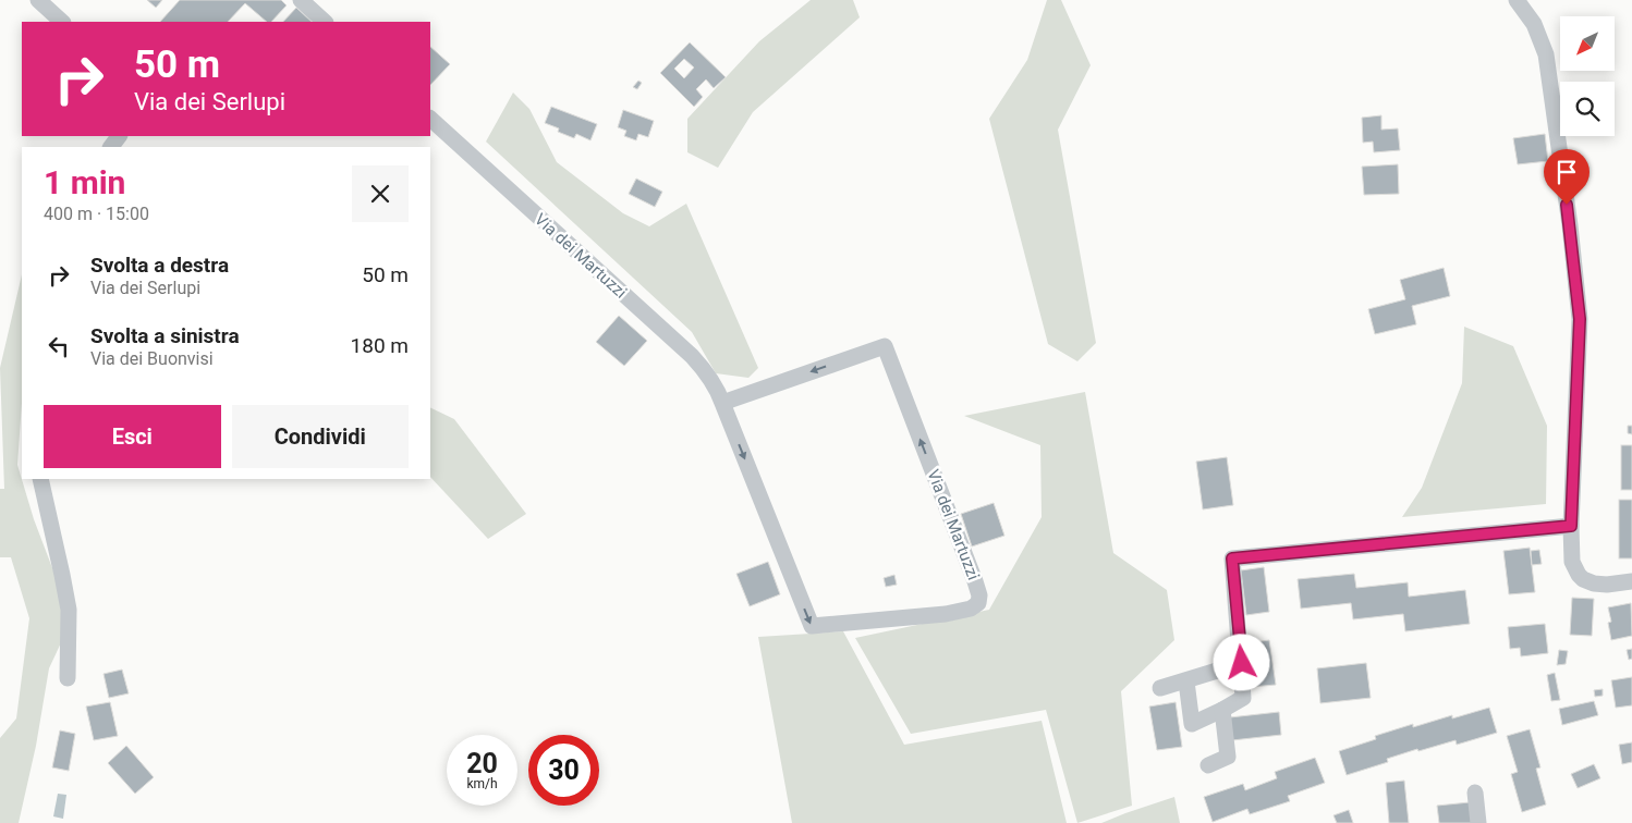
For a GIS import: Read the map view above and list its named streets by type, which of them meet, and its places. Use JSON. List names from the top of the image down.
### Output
{
  "streets": {
    "street": ["Via dei Martuzzi"]
  },
  "north": "bottom left",
  "page": {
    "turn": ["50 m", "Via dei Serlupi"],
    "heading": ["1 min", "400 m · 15:00"],
    "list": [
      {
        "name": "Svolta a destra",
        "note": "Via dei Serlupi",
        "value": "50 m"
      },
      {
        "name": "Svolta a sinistra",
        "note": "Via dei Buonvisi",
        "value": "180 m"
      }
    ],
    "buttons": ["Esci", "Condividi"],
    "speed": "20 km/h",
    "limit": "30"
  }
}
